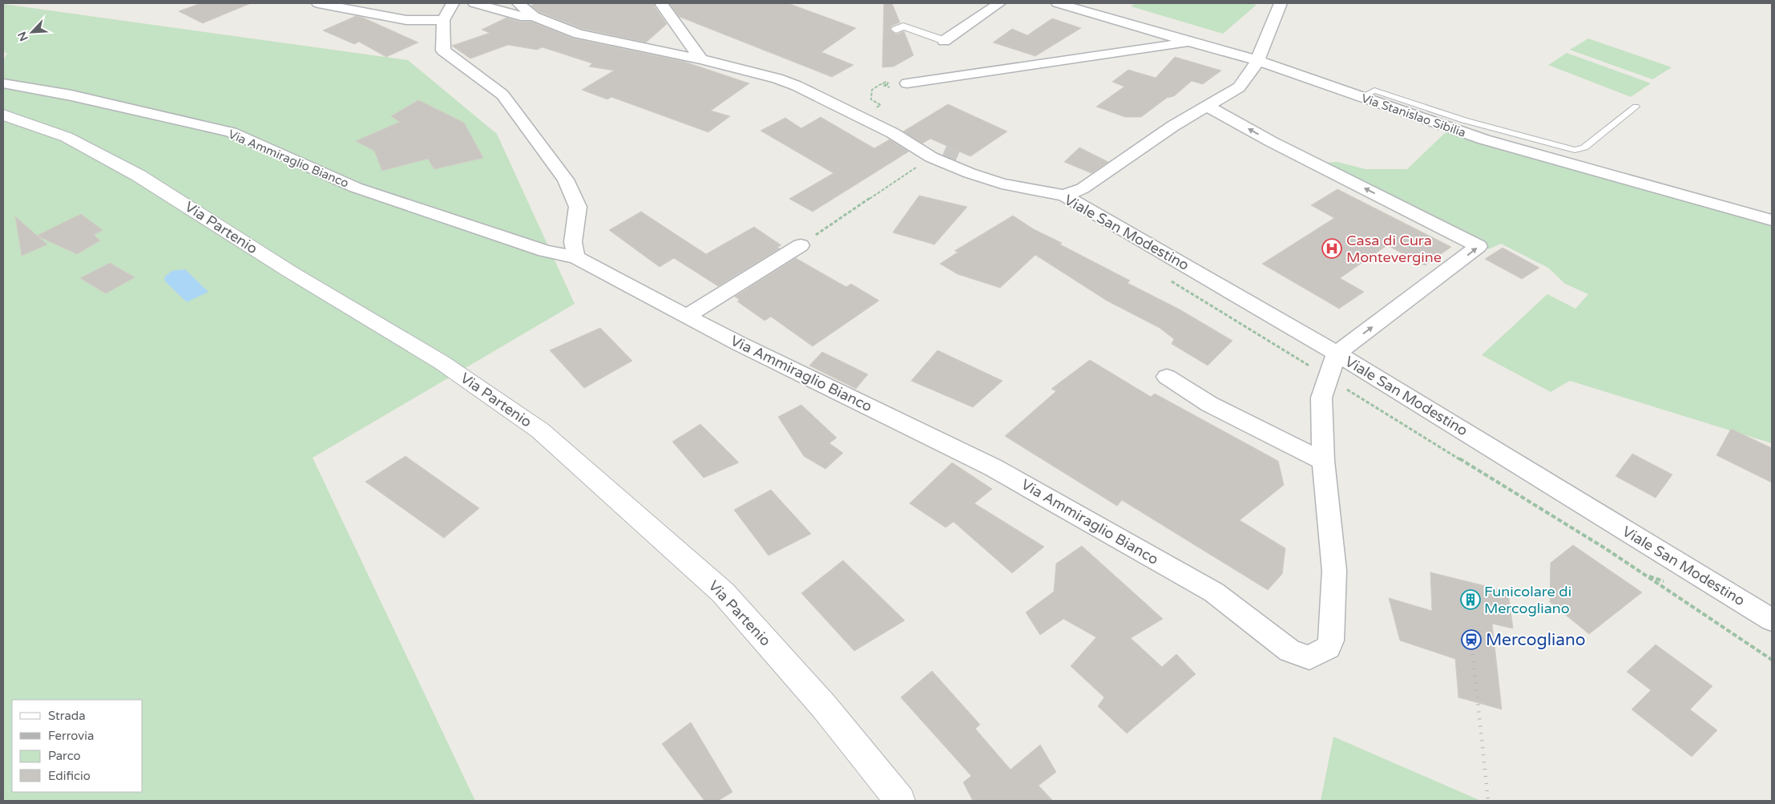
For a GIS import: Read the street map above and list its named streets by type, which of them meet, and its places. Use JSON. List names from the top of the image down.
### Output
{
  "streets": {
    "main road": ["Via Partenio"],
    "street": ["Via Stanislao Sibilia", "Via Ammiraglio Bianco", "Viale San Modestino"]
  },
  "crossings": [
    ["Via Ammiraglio Bianco", "Viale San Modestino"]
  ],
  "places": {
    "hospital": ["Casa di Cura Montevergine"],
    "building": ["Funicolare di Mercogliano"],
    "station": ["Mercogliano"]
  },
  "legend": [
    "Strada",
    "Ferrovia",
    "Parco",
    "Edificio"
  ],
  "north": "bottom left"
}
